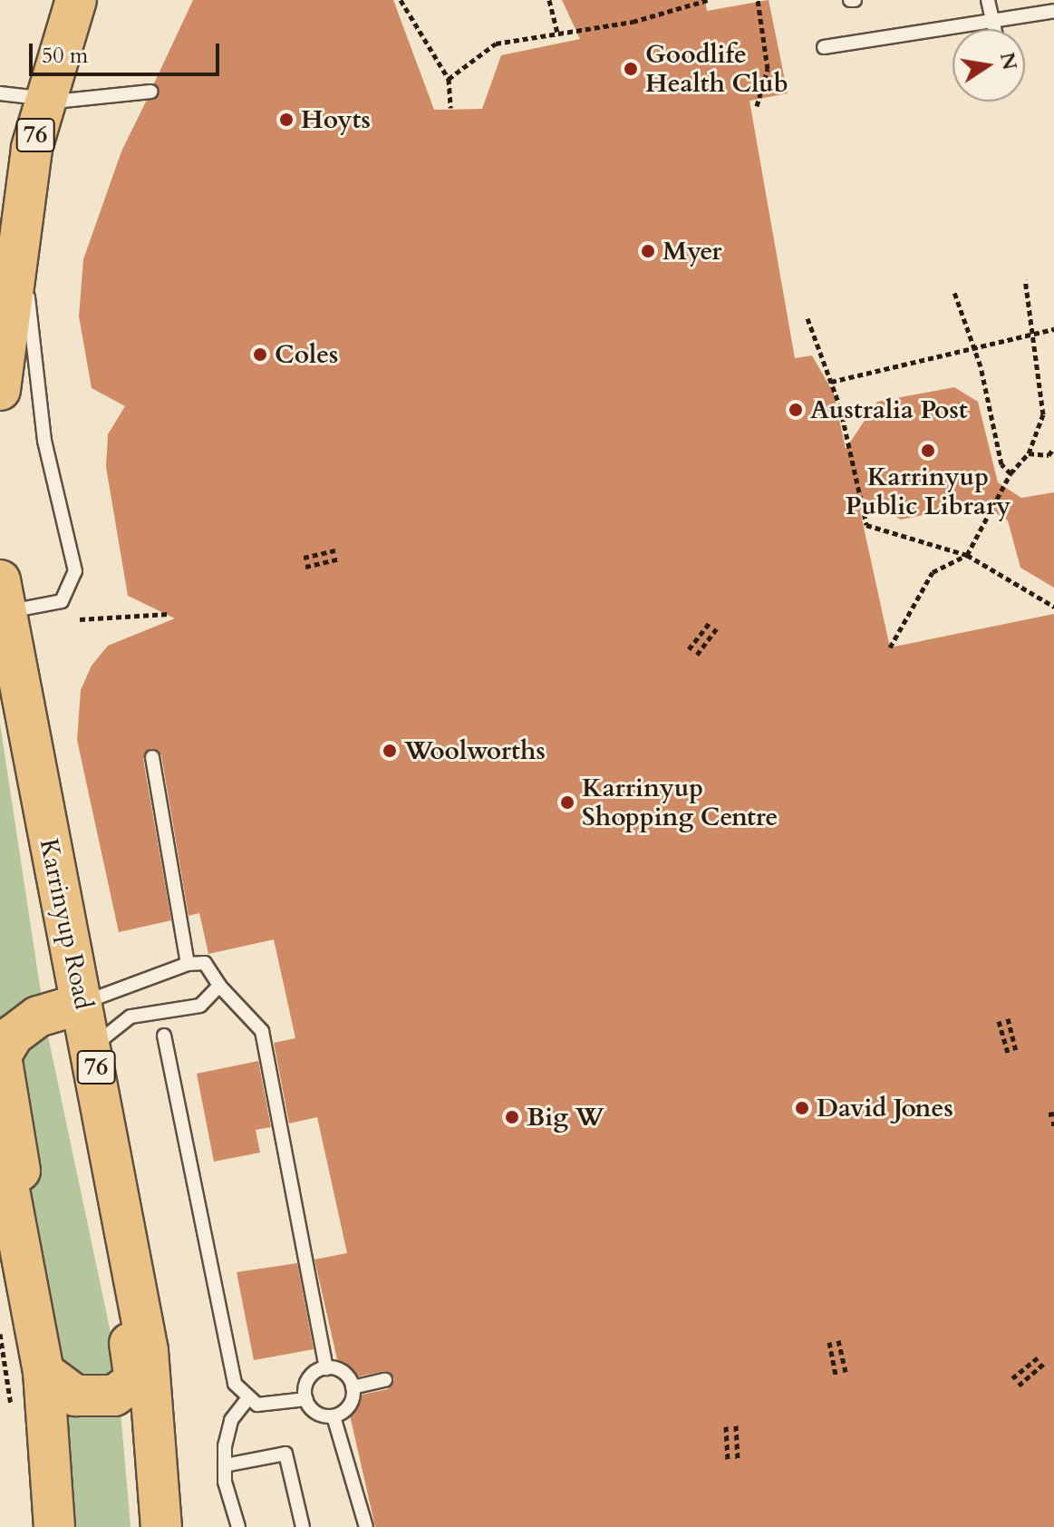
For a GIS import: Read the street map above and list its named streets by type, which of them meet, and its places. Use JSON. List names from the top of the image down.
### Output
{
  "streets": {
    "highway": ["76", "Karrinyup Road"]
  },
  "places": [
    "Goodlife Health Club",
    "Hoyts",
    "Myer",
    "Coles",
    "Australia Post",
    "Karrinyup Public Library",
    "Woolworths",
    "Karrinyup Shopping Centre",
    "David Jones",
    "Big W"
  ],
  "scale_bar": "50 m",
  "north": "right"
}
